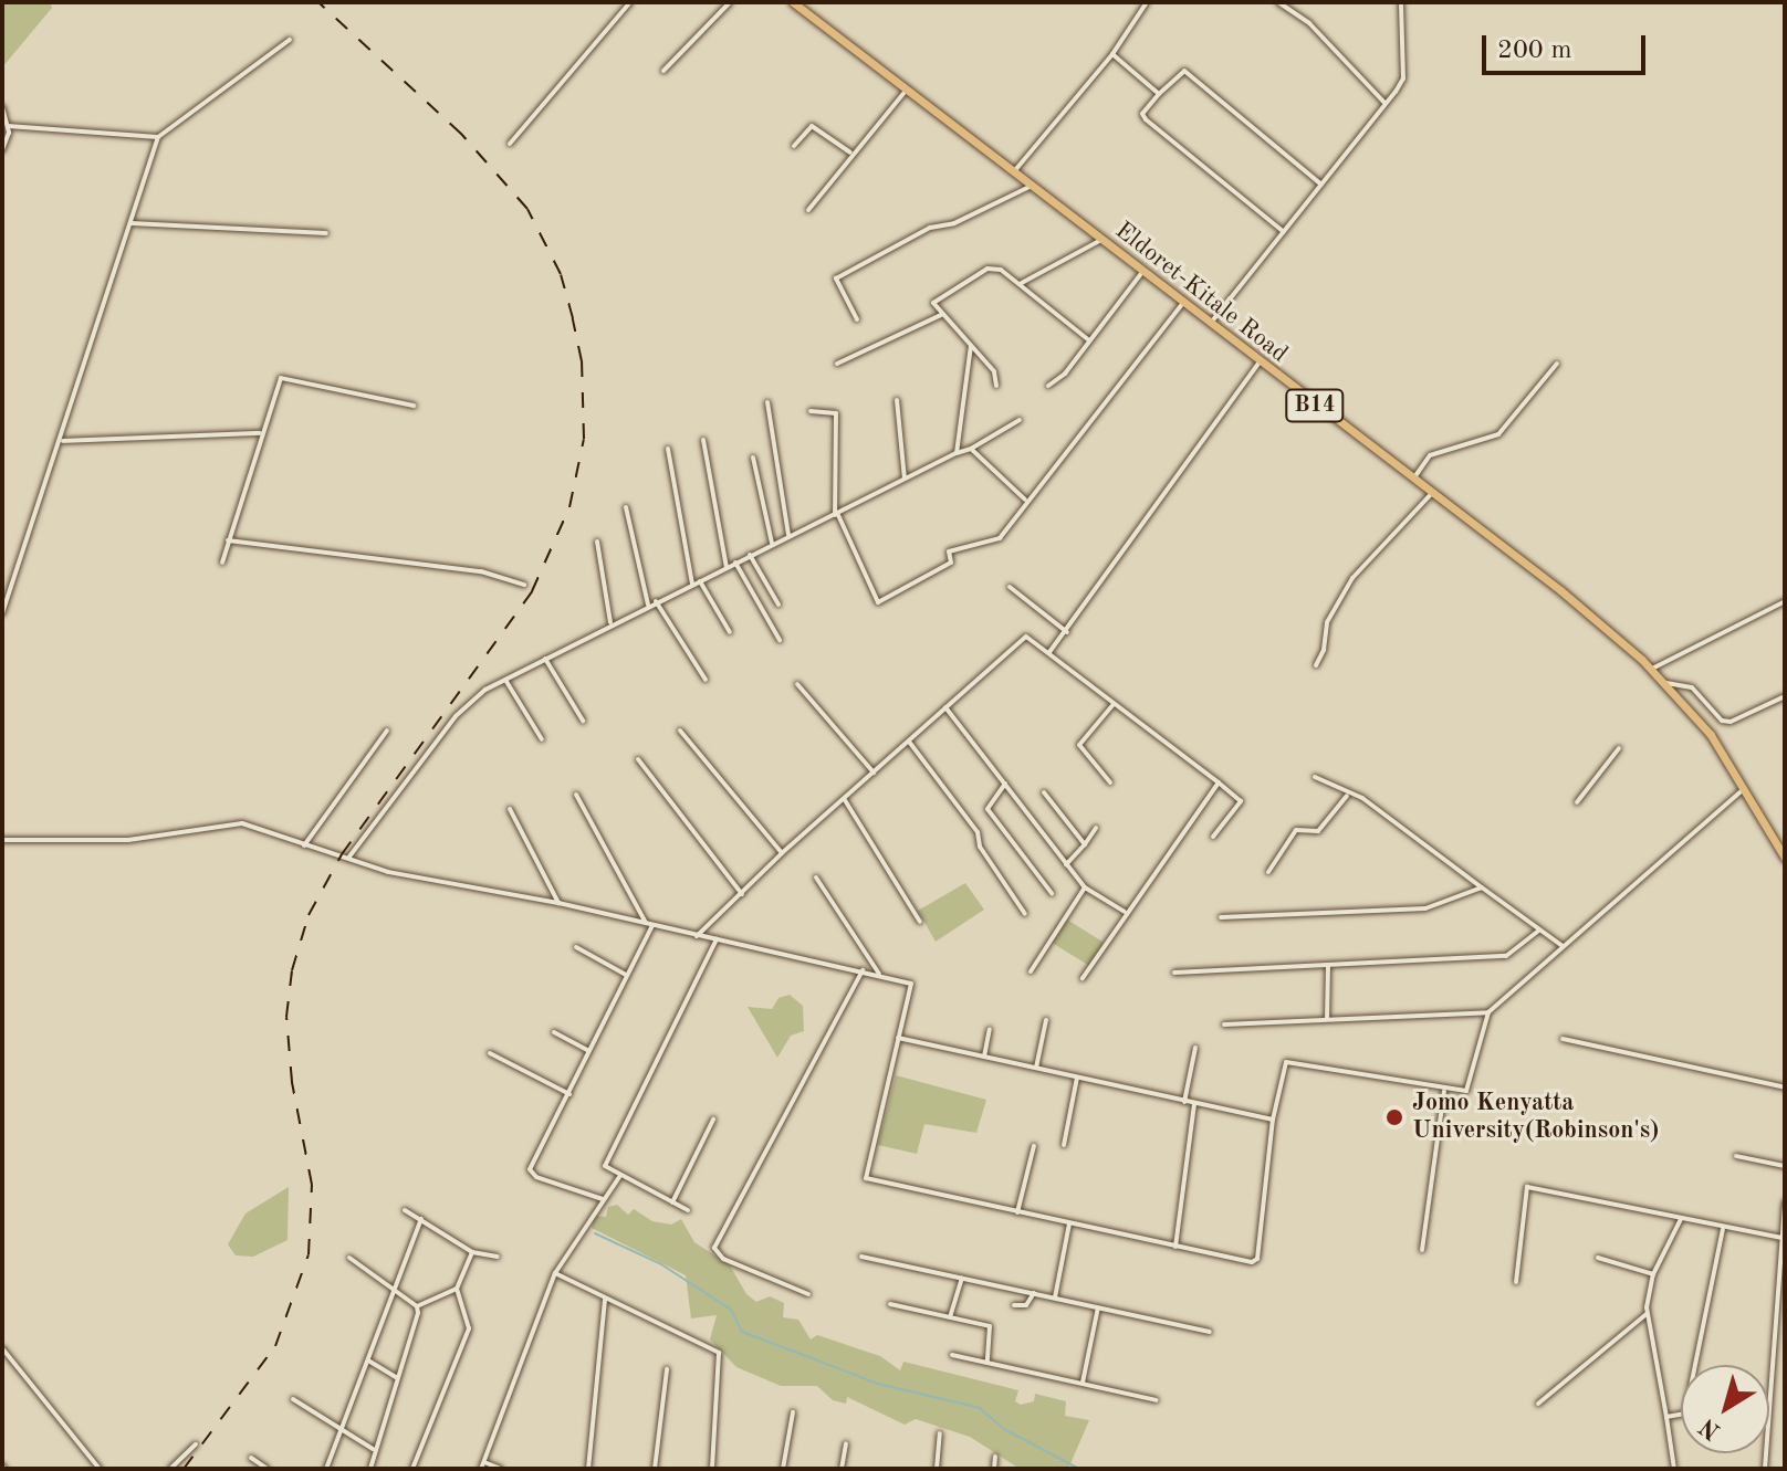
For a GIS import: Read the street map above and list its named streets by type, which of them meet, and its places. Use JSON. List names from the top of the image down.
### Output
{
  "streets": {
    "highway": ["Eldoret-Kitale Road", "B14"]
  },
  "places": ["Jomo Kenyatta University(Robinson's)"],
  "scale_bar": "200 m",
  "north": "bottom left"
}
